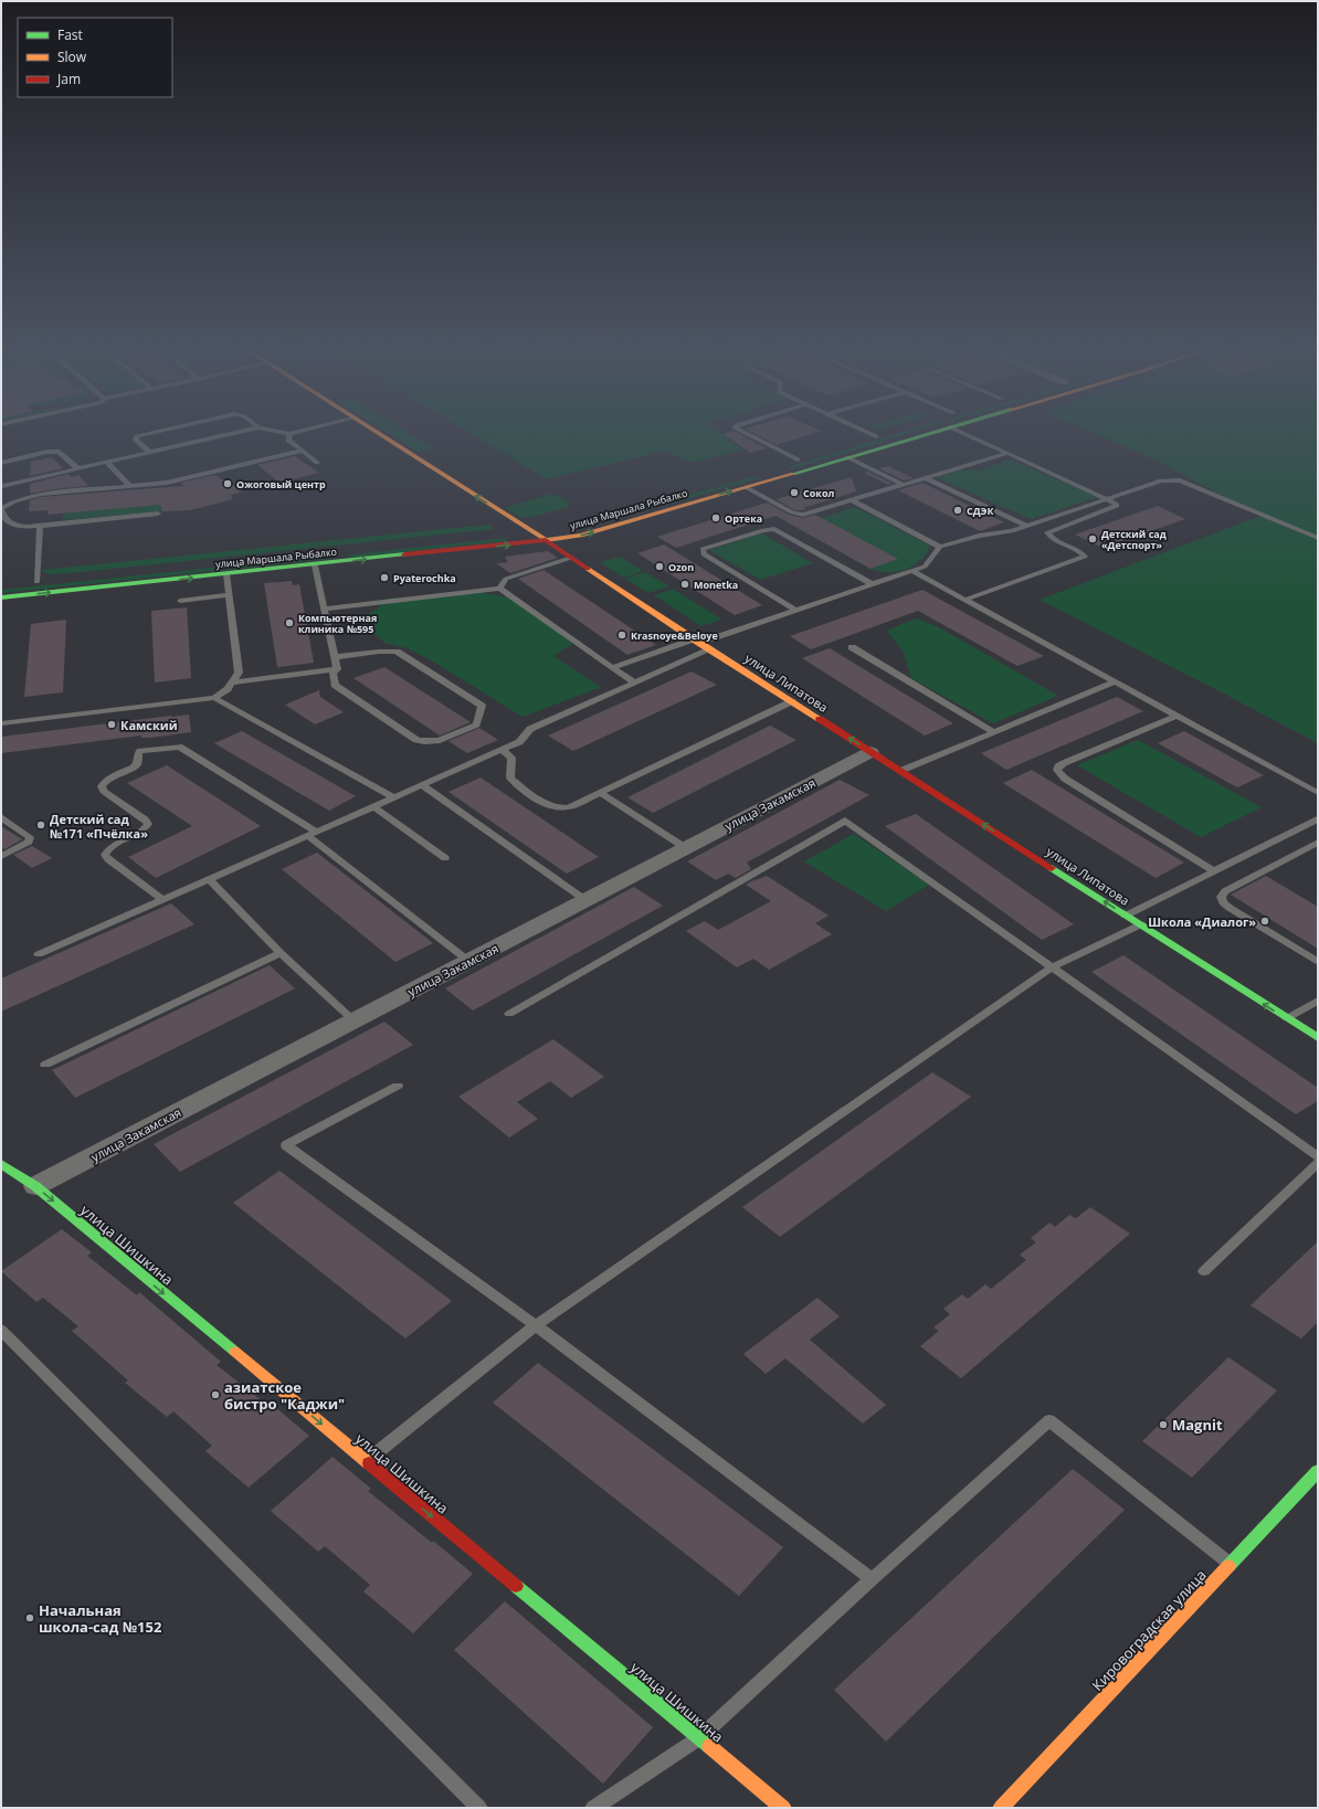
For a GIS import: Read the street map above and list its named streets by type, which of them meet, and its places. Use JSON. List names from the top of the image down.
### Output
{
  "streets": {
    "street": [
      "улица Маршала Рыбалко",
      "улица Липатова",
      "улица Закамская",
      "улица Шишкина",
      "Кировоградская улица"
    ]
  },
  "crossings": [
    ["улица Маршала Рыбалко", "улица Липатова"],
    ["улица Липатова", "улица Закамская"],
    ["улица Закамская", "улица Шишкина"]
  ],
  "one_way": ["улица Маршала Рыбалко", "улица Липатова", "улица Шишкина"],
  "places": [
    "Ожоговый центр",
    "Сокол",
    "СДЭК",
    "Ортека",
    "Детский сад «Детспорт»",
    "Ozon",
    "Pyaterochka",
    "Monetka",
    "Компьютерная клиника №595",
    "Krasnoye&Beloye",
    "Камский",
    "Детский сад №171 «Пчёлка»",
    "Школа «Диалог»",
    "азиатское бистро \"Каджи\"",
    "Magnit",
    "Начальная школа-сад №152"
  ],
  "legend": ["Fast", "Slow", "Jam"]
}
